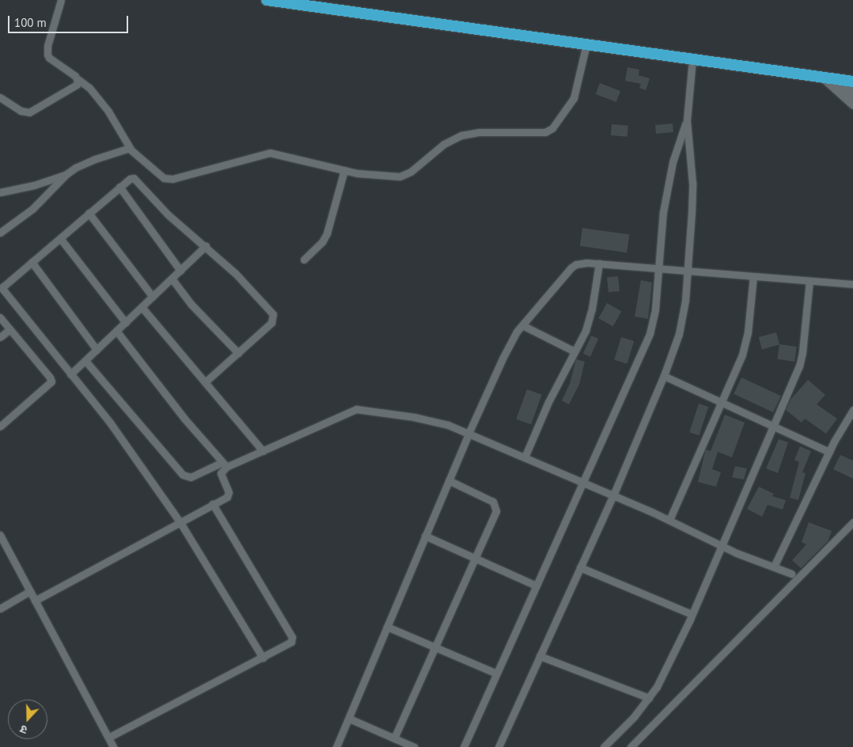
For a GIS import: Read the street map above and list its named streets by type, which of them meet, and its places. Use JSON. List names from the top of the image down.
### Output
{
  "scale_bar": "100 m",
  "north": "bottom"
}
